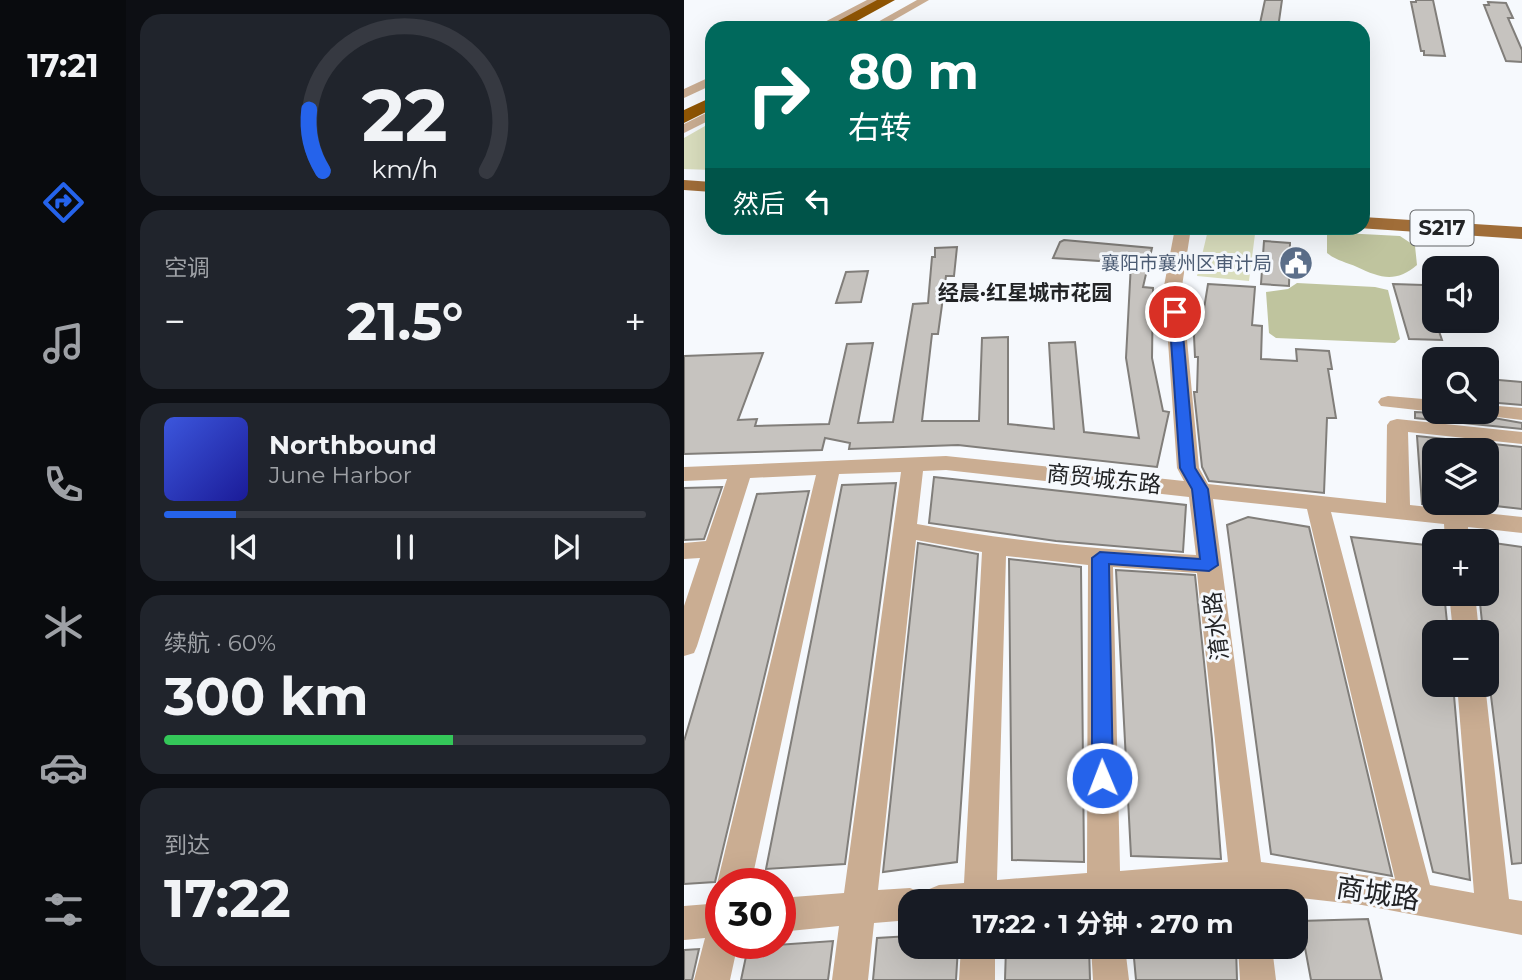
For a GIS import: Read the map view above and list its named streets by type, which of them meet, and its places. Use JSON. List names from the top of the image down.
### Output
{
  "streets": {
    "main road": ["S217"],
    "street": ["商贸城东路", "淯水路", "商城路"]
  },
  "crossings": [
    ["商贸城东路", "淯水路"],
    ["淯水路", "商城路"]
  ],
  "districts": ["经晨·红星城市花园"],
  "places": {
    "public building": ["襄阳市襄州区审计局"]
  },
  "page": {
    "tabs": "17:21",
    "turn": ["80 m", "右转"],
    "then": "然后",
    "tile": [
      "空调",
      ["续航 · 60%", "300 km"],
      ["到达", "17:22"]
    ],
    "map_buttons": ["+", "−"],
    "heat": ["−", "21.5°", "+"],
    "song": ["Northbound", "June Harbor"],
    "limit": "30",
    "trip": "17:22 · 1 分钟 · 270 m",
    "gauge": ["22", "km/h"]
  }
}
